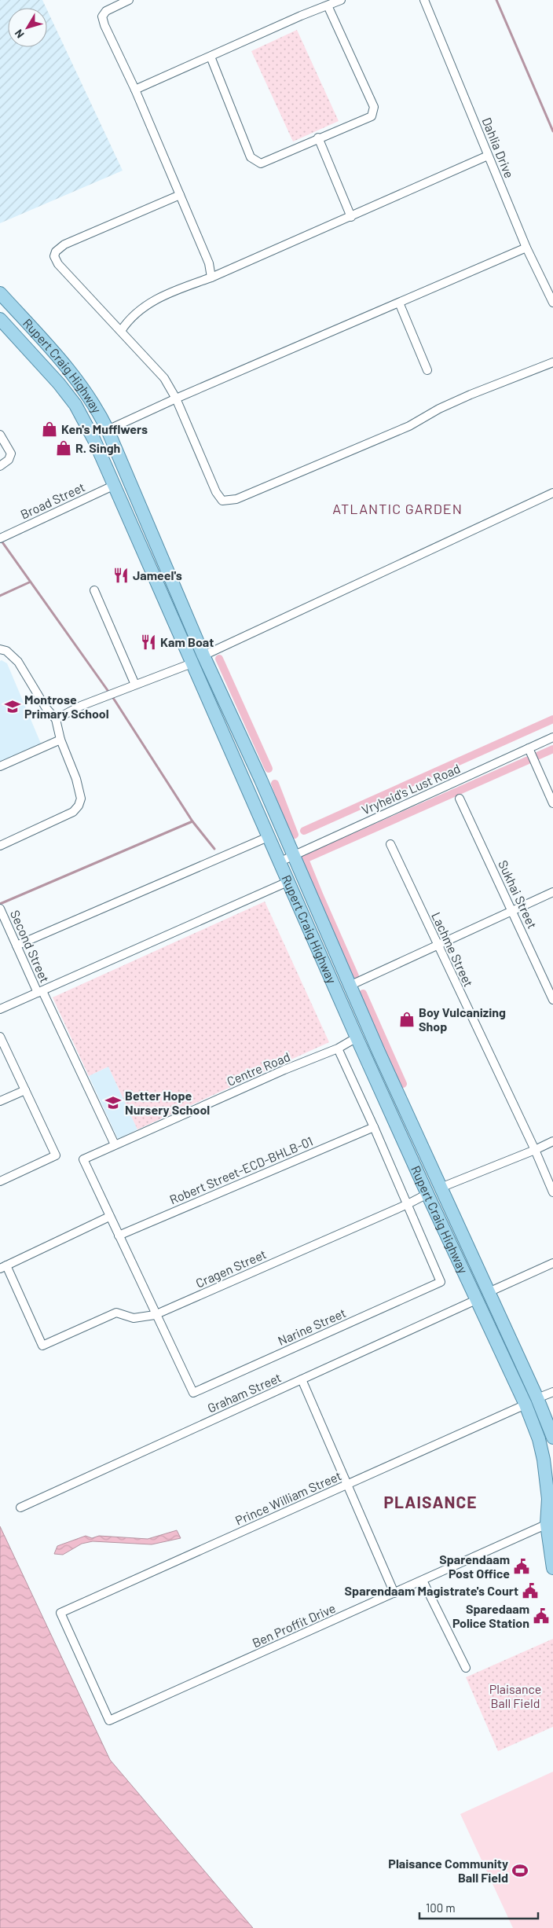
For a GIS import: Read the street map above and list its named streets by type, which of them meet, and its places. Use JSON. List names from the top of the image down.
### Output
{
  "streets": {
    "main road": ["Rupert Craig Highway"],
    "street": [
      "Dahlia Drive",
      "Broad Street",
      "Vryheid's Lust Road",
      "Sukhai Street",
      "Second Street",
      "Lachme Street",
      "Centre Road",
      "Robert Street-ECD-BHLB-01",
      "Cragen Street",
      "Narine Street",
      "Graham Street",
      "Prince William Street",
      "Ben Proffit Drive"
    ]
  },
  "crossings": [
    ["Rupert Craig Highway", "Broad Street"],
    ["Rupert Craig Highway", "Vryheid's Lust Road"],
    ["Rupert Craig Highway", "Centre Road"],
    ["Rupert Craig Highway", "Cragen Street"],
    ["Rupert Craig Highway", "Graham Street"],
    ["Rupert Craig Highway", "Prince William Street"],
    ["Rupert Craig Highway", "Ben Proffit Drive"],
    ["Second Street", "Centre Road"],
    ["Cragen Street", "Narine Street"],
    ["Prince William Street", "Ben Proffit Drive"]
  ],
  "districts": ["ATLANTIC GARDEN", "PLAISANCE"],
  "parks": ["Plaisance Ball Field"],
  "places": {
    "shop": ["Ken's Mufflwers", "R. Singh", "Boy Vulcanizing Shop"],
    "restaurant": ["Jameel's", "Kam Boat"],
    "school or university": ["Montrose Primary School", "Better Hope Nursery School"],
    "public building": ["Sparendaam Post Office", "Sparendaam Magistrate's Court", "Sparedaam Police Station"],
    "sports": ["Plaisance Community Ball Field"]
  },
  "scale_bar": "100 m",
  "north": "bottom left"
}
